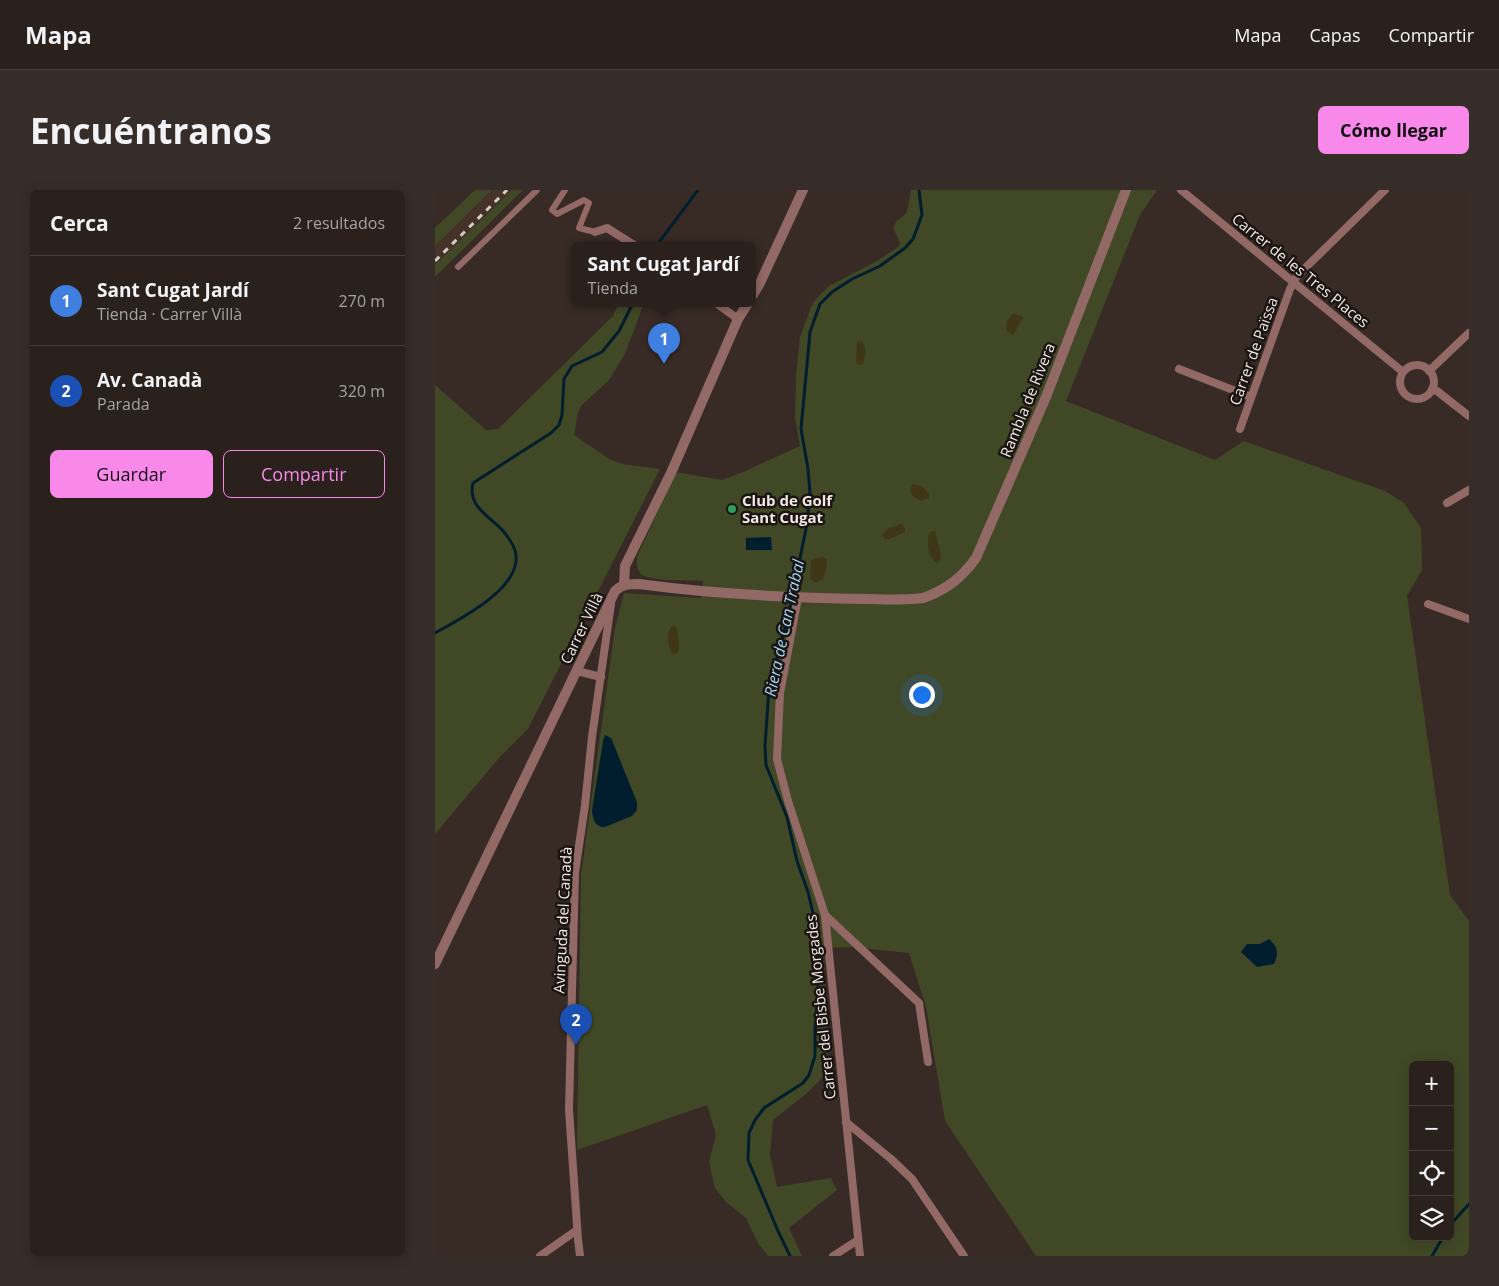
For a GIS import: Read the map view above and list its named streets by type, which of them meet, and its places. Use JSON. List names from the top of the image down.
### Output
{
  "streets": {
    "street": [
      "Carrer de les Tres Places",
      "Carrer de Païssa",
      "Rambla de Rivera",
      "Carrer Villà",
      "Avinguda del Canadà",
      "Carrer del Bisbe Morgades"
    ]
  },
  "crossings": [
    ["Carrer de les Tres Places", "Carrer de Païssa"],
    ["Rambla de Rivera", "Carrer del Bisbe Morgades"],
    ["Carrer Villà", "Avinguda del Canadà"]
  ],
  "water": ["Riera de Can Trabal"],
  "places": ["Club de Golf Sant Cugat"],
  "page": {
    "header": "Mapa",
    "nav": ["Mapa", "Capas", "Compartir"],
    "buttons": [
      "Cómo llegar",
      ["Guardar", "Compartir"]
    ],
    "title": "Encuéntranos",
    "heading": ["Cerca", "2 resultados"],
    "popup": ["Sant Cugat Jardí", "Tienda"],
    "list": [
      {
        "mark": "1",
        "name": "Sant Cugat Jardí",
        "note": "Tienda · Carrer Villà",
        "value": "270 m"
      },
      {
        "mark": "2",
        "name": "Av. Canadà",
        "note": "Parada",
        "value": "320 m"
      }
    ],
    "pins": ["1", "2"],
    "map_buttons": ["+", "−"]
  }
}
